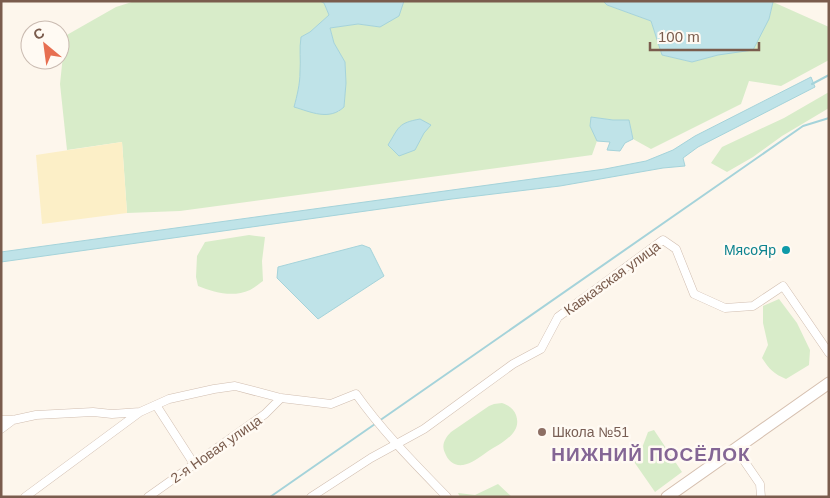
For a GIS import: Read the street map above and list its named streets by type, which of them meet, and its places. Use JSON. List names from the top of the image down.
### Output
{
  "streets": {
    "street": ["Кавказская улица", "2-я Новая улица"]
  },
  "districts": ["НИЖНИЙ ПОСЁЛОК"],
  "places": ["МясоЯр", "Школа №51"],
  "scale_bar": "100 m",
  "north": "top left"
}
